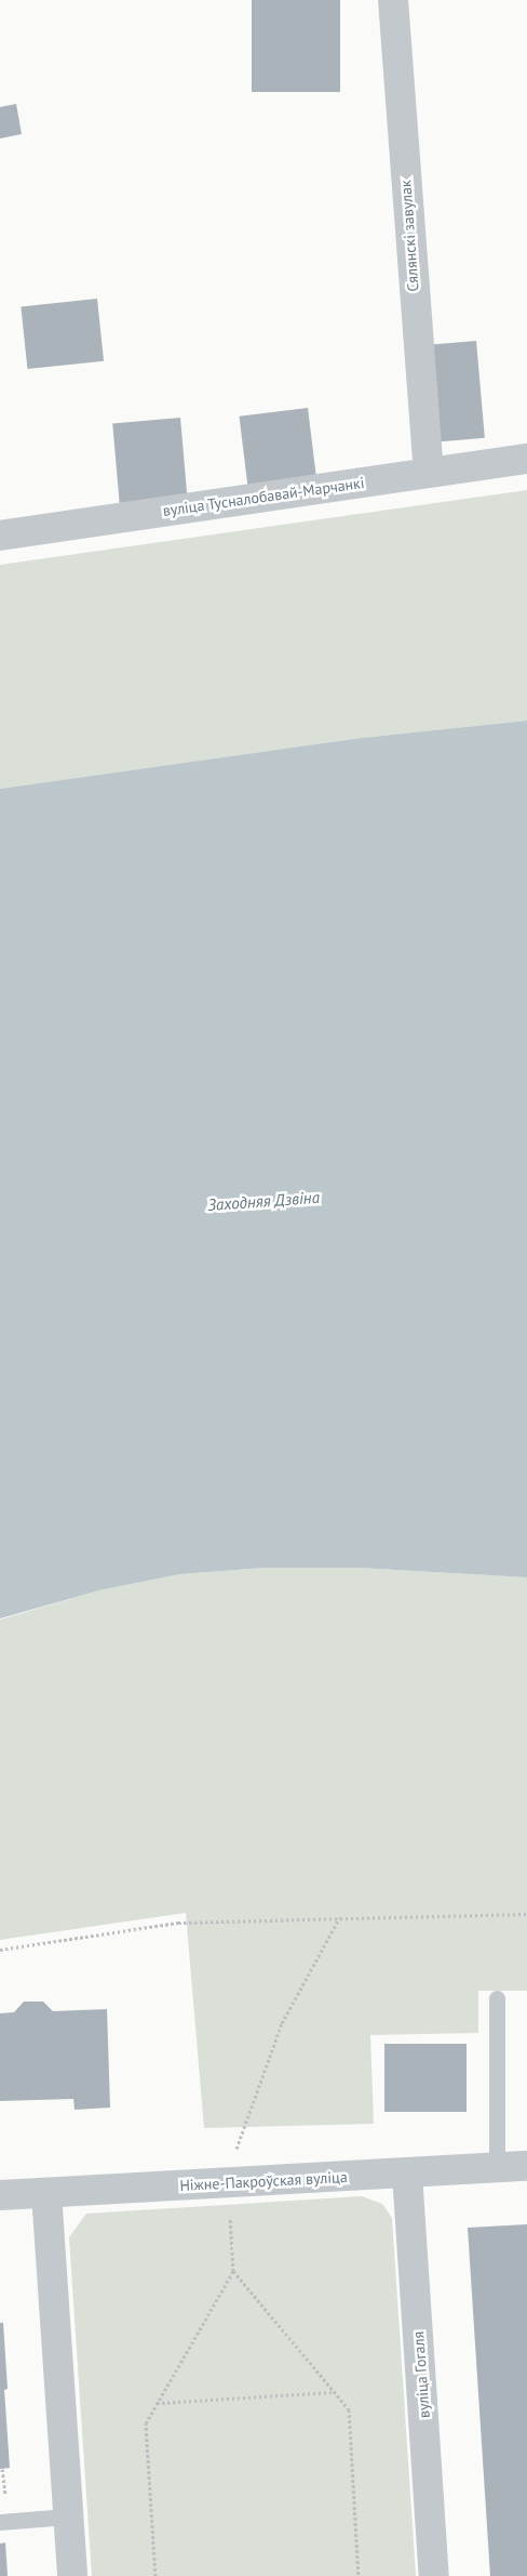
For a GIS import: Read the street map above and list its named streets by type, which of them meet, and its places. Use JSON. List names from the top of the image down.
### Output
{
  "streets": {
    "street": [
      "Сялянскі завулак",
      "вуліца Тусналобавай-Марчанкі",
      "Ніжне-Пакроўская вуліца",
      "вуліца Гогаля"
    ]
  },
  "crossings": [
    ["Сялянскі завулак", "вуліца Тусналобавай-Марчанкі"],
    ["Ніжне-Пакроўская вуліца", "вуліца Гогаля"]
  ],
  "water": ["Заходняя Дзвіна"]
}
